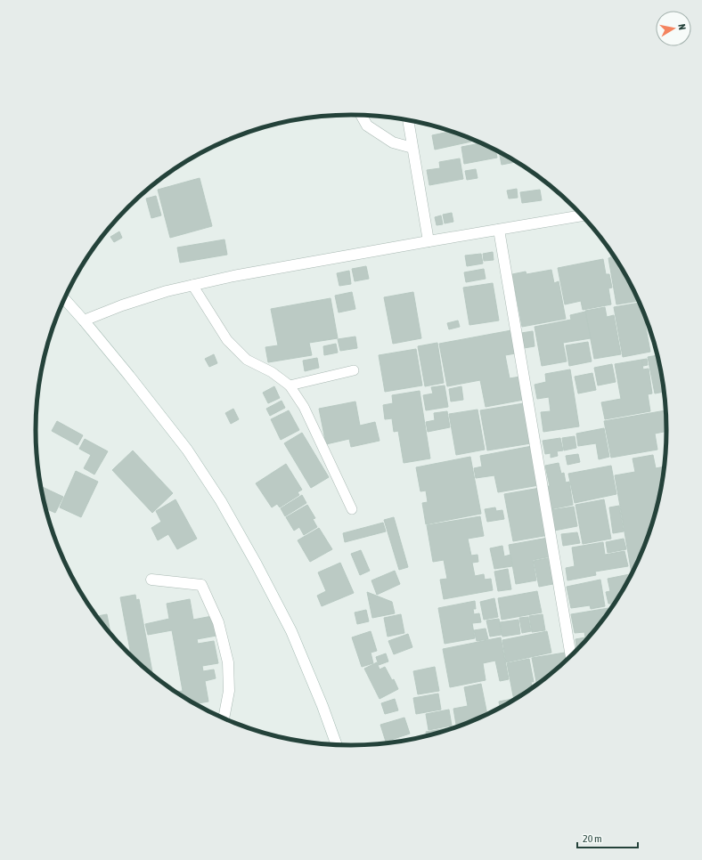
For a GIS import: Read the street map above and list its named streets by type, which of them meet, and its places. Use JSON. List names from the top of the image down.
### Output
{
  "scale_bar": "20 m",
  "north": "right"
}
